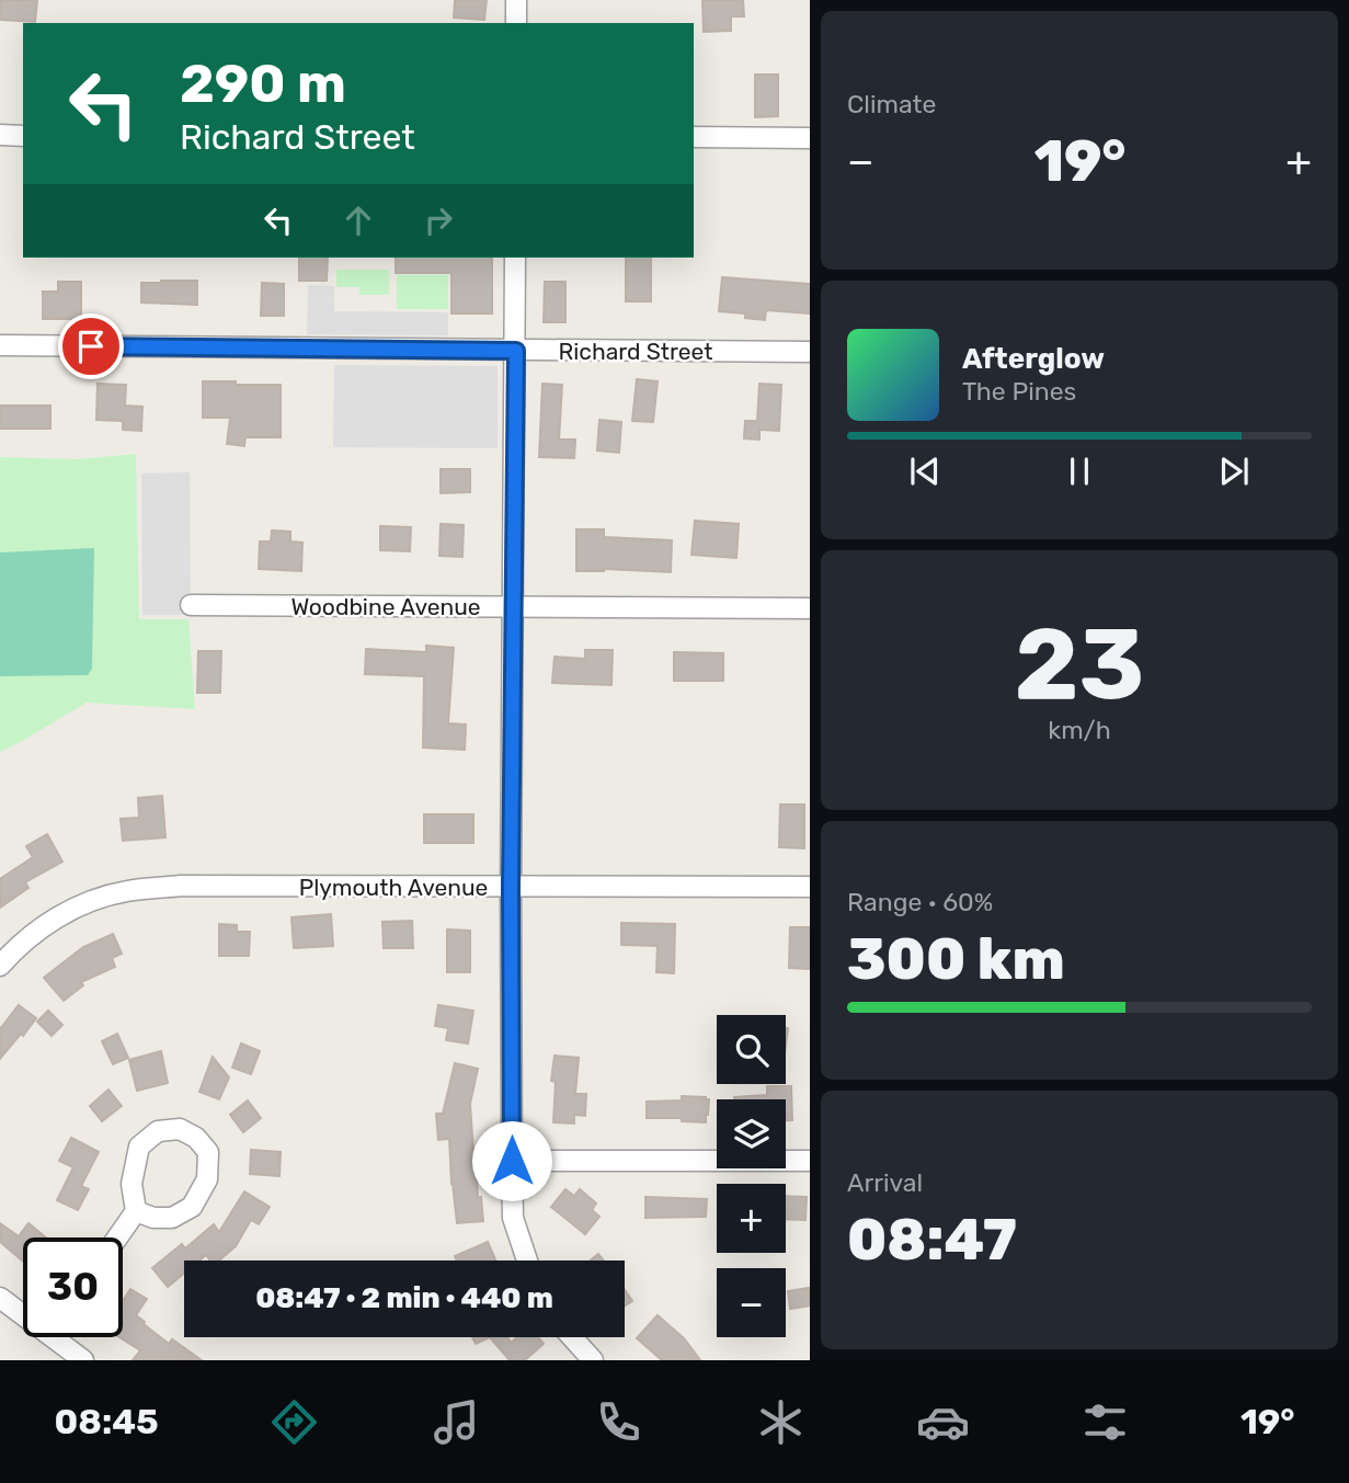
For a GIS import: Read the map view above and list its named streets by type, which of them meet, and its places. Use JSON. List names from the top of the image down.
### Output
{
  "streets": {
    "street": ["Richard Street", "Woodbine Avenue", "Plymouth Avenue"]
  },
  "page": {
    "tile": [
      "Climate",
      ["23", "km/h"],
      ["Range · 60%", "300 km"],
      ["Arrival", "08:47"]
    ],
    "turn": ["290 m", "Richard Street"],
    "heat": ["−", "19°", "+"],
    "song": ["Afterglow", "The Pines"],
    "map_buttons": ["+", "−"],
    "limit": "30",
    "trip": "08:47 · 2 min · 440 m",
    "tabs": ["08:45", "19°"]
  }
}
